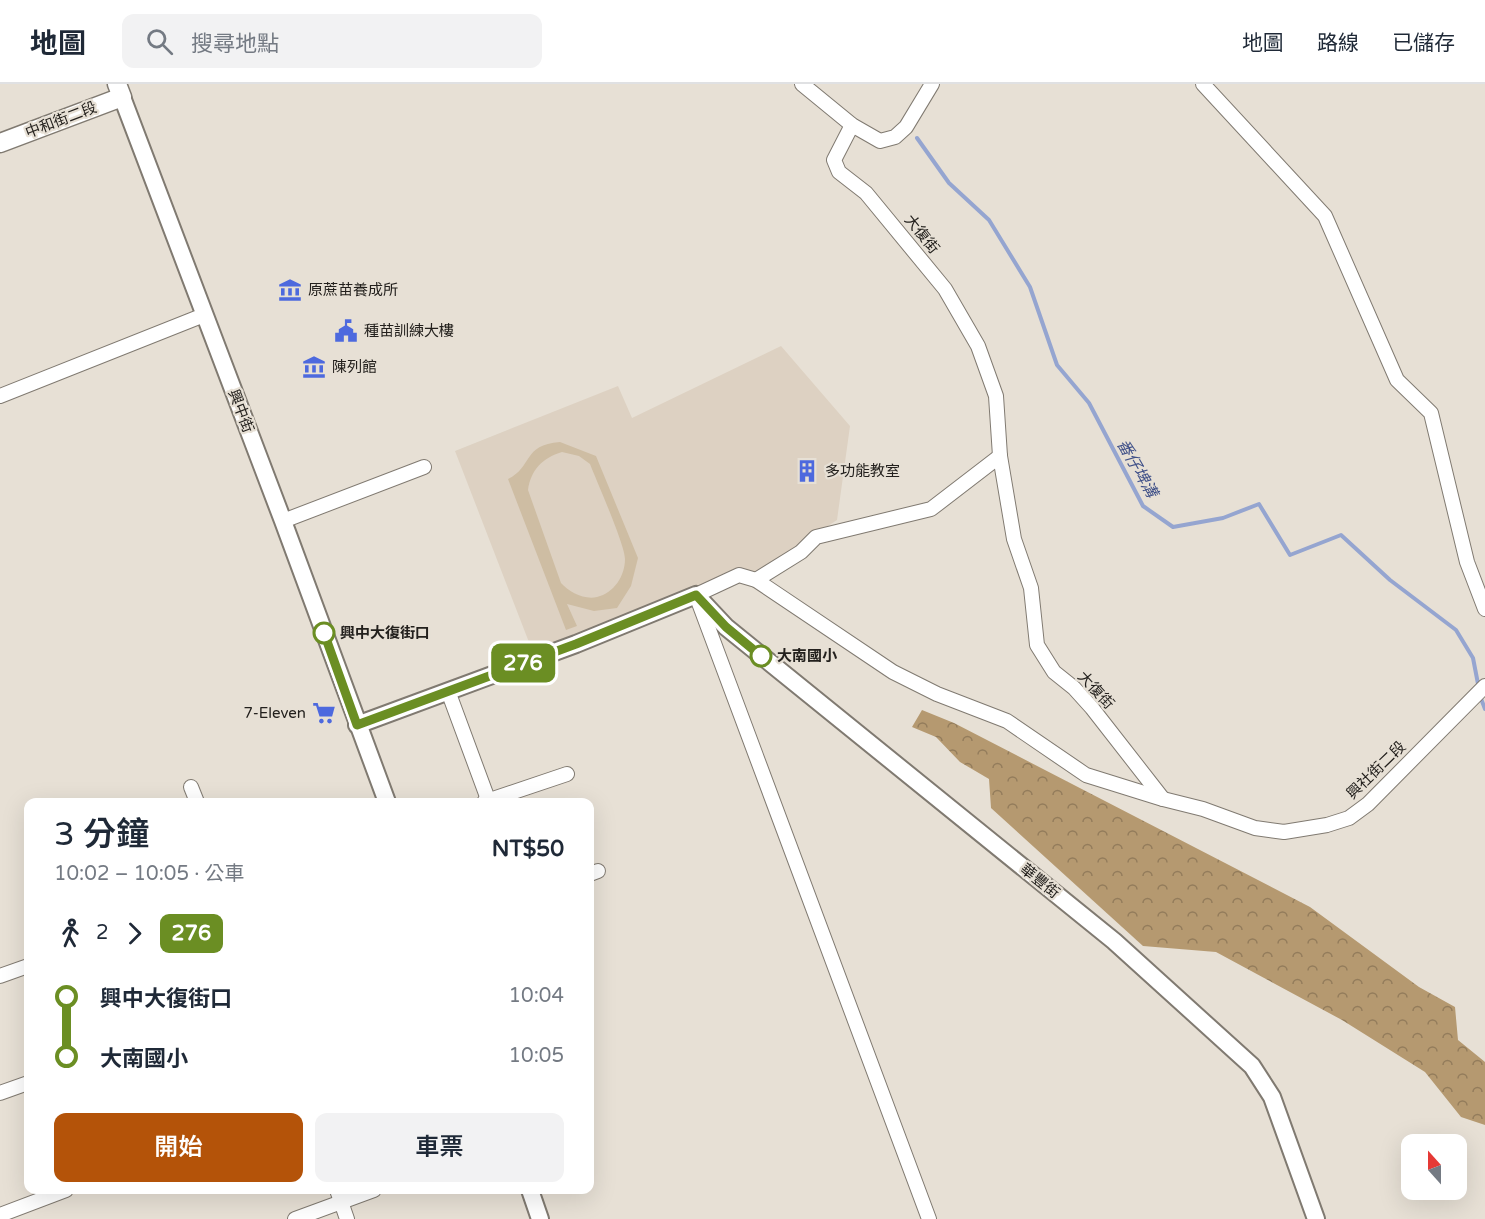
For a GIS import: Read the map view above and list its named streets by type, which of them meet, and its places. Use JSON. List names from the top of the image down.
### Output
{
  "streets": {
    "main road": ["中和街二段"],
    "street": [
      "大復街",
      "興中街",
      "興社街二段",
      "華豐街"
    ]
  },
  "crossings": [
    ["中和街二段", "興中街"],
    ["大復街", "興社街二段"]
  ],
  "water": ["番仔埤溝"],
  "places": {
    "museum": ["原蔗苗養成所", "陳列館"],
    "public building": ["種苗訓練大樓"],
    "building": ["多功能教室"],
    "other": ["興中大復街口", "大南國小"],
    "supermarket": ["7-Eleven"]
  },
  "lines": ["bus line 276"],
  "north": "top",
  "page": {
    "header": "地圖",
    "search": "搜尋地點",
    "nav": ["地圖", "路線", "已儲存"],
    "on_map": "276",
    "heading": ["3 分鐘", "10:02 – 10:05 · 公車", "NT$50"],
    "legs": ["2", "276"],
    "list": [
      {
        "name": "興中大復街口",
        "value": "10:04"
      },
      {
        "name": "大南國小",
        "value": "10:05"
      }
    ],
    "buttons": ["開始", "車票"]
  }
}
